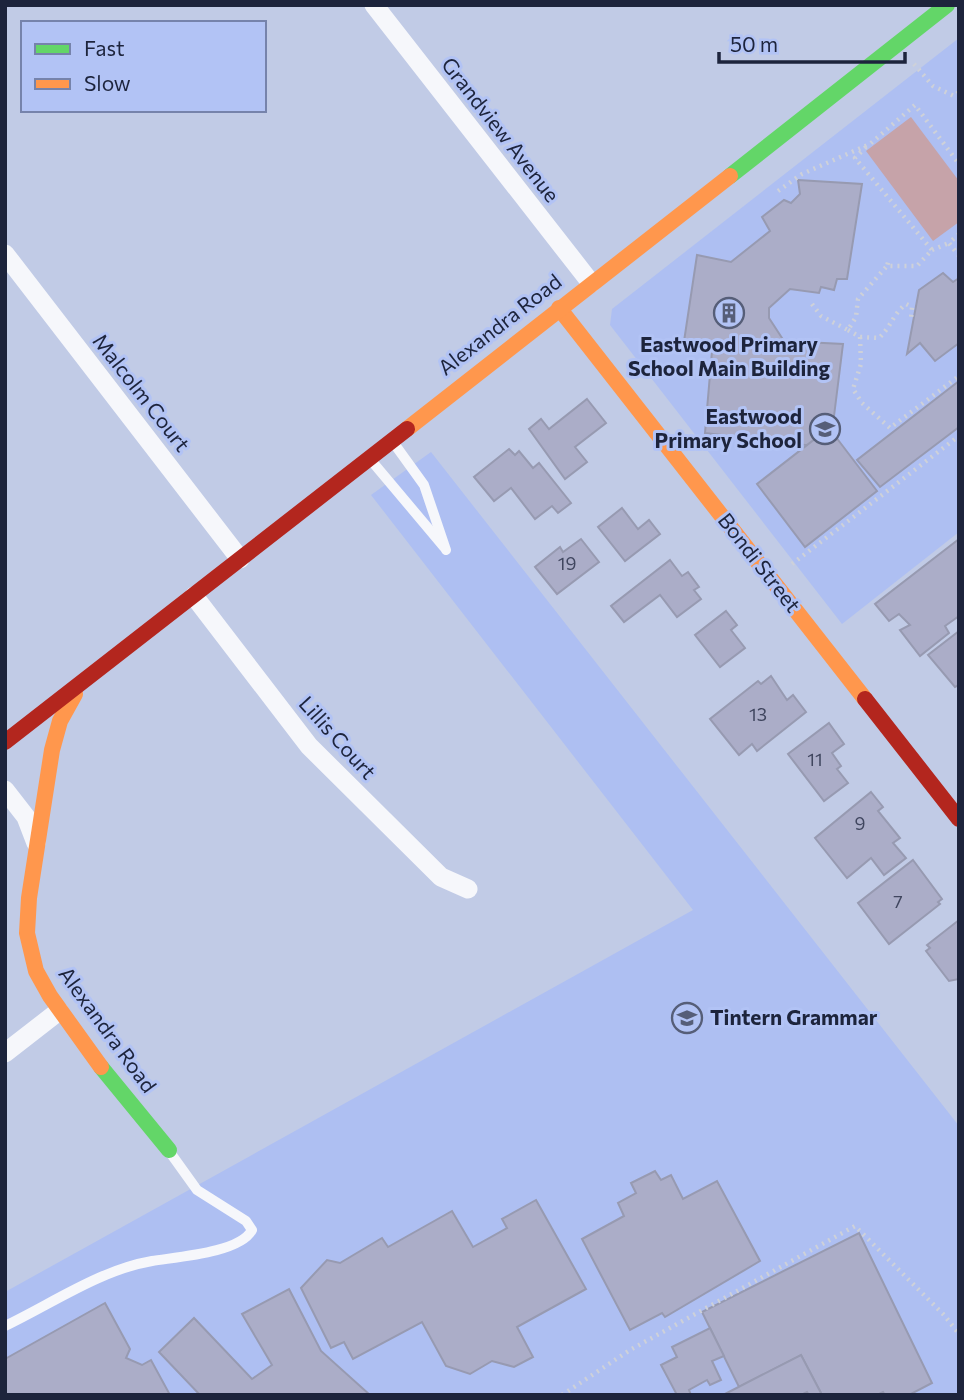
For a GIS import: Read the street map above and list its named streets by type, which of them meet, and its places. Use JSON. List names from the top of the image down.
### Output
{
  "streets": {
    "street": [
      "Grandview Avenue",
      "Alexandra Road",
      "Malcolm Court",
      "Bondi Street",
      "Lillis Court"
    ]
  },
  "crossings": [
    ["Grandview Avenue", "Alexandra Road"],
    ["Alexandra Road", "Malcolm Court"],
    ["Alexandra Road", "Bondi Street"],
    ["Alexandra Road", "Lillis Court"]
  ],
  "places": {
    "building": ["Eastwood Primary School Main Building"],
    "school or university": ["Eastwood Primary School", "Tintern Grammar"]
  },
  "house_numbers": [
    "19",
    "13",
    "11",
    "9",
    "7"
  ],
  "legend": ["Fast", "Slow"],
  "scale_bar": "50 m"
}
